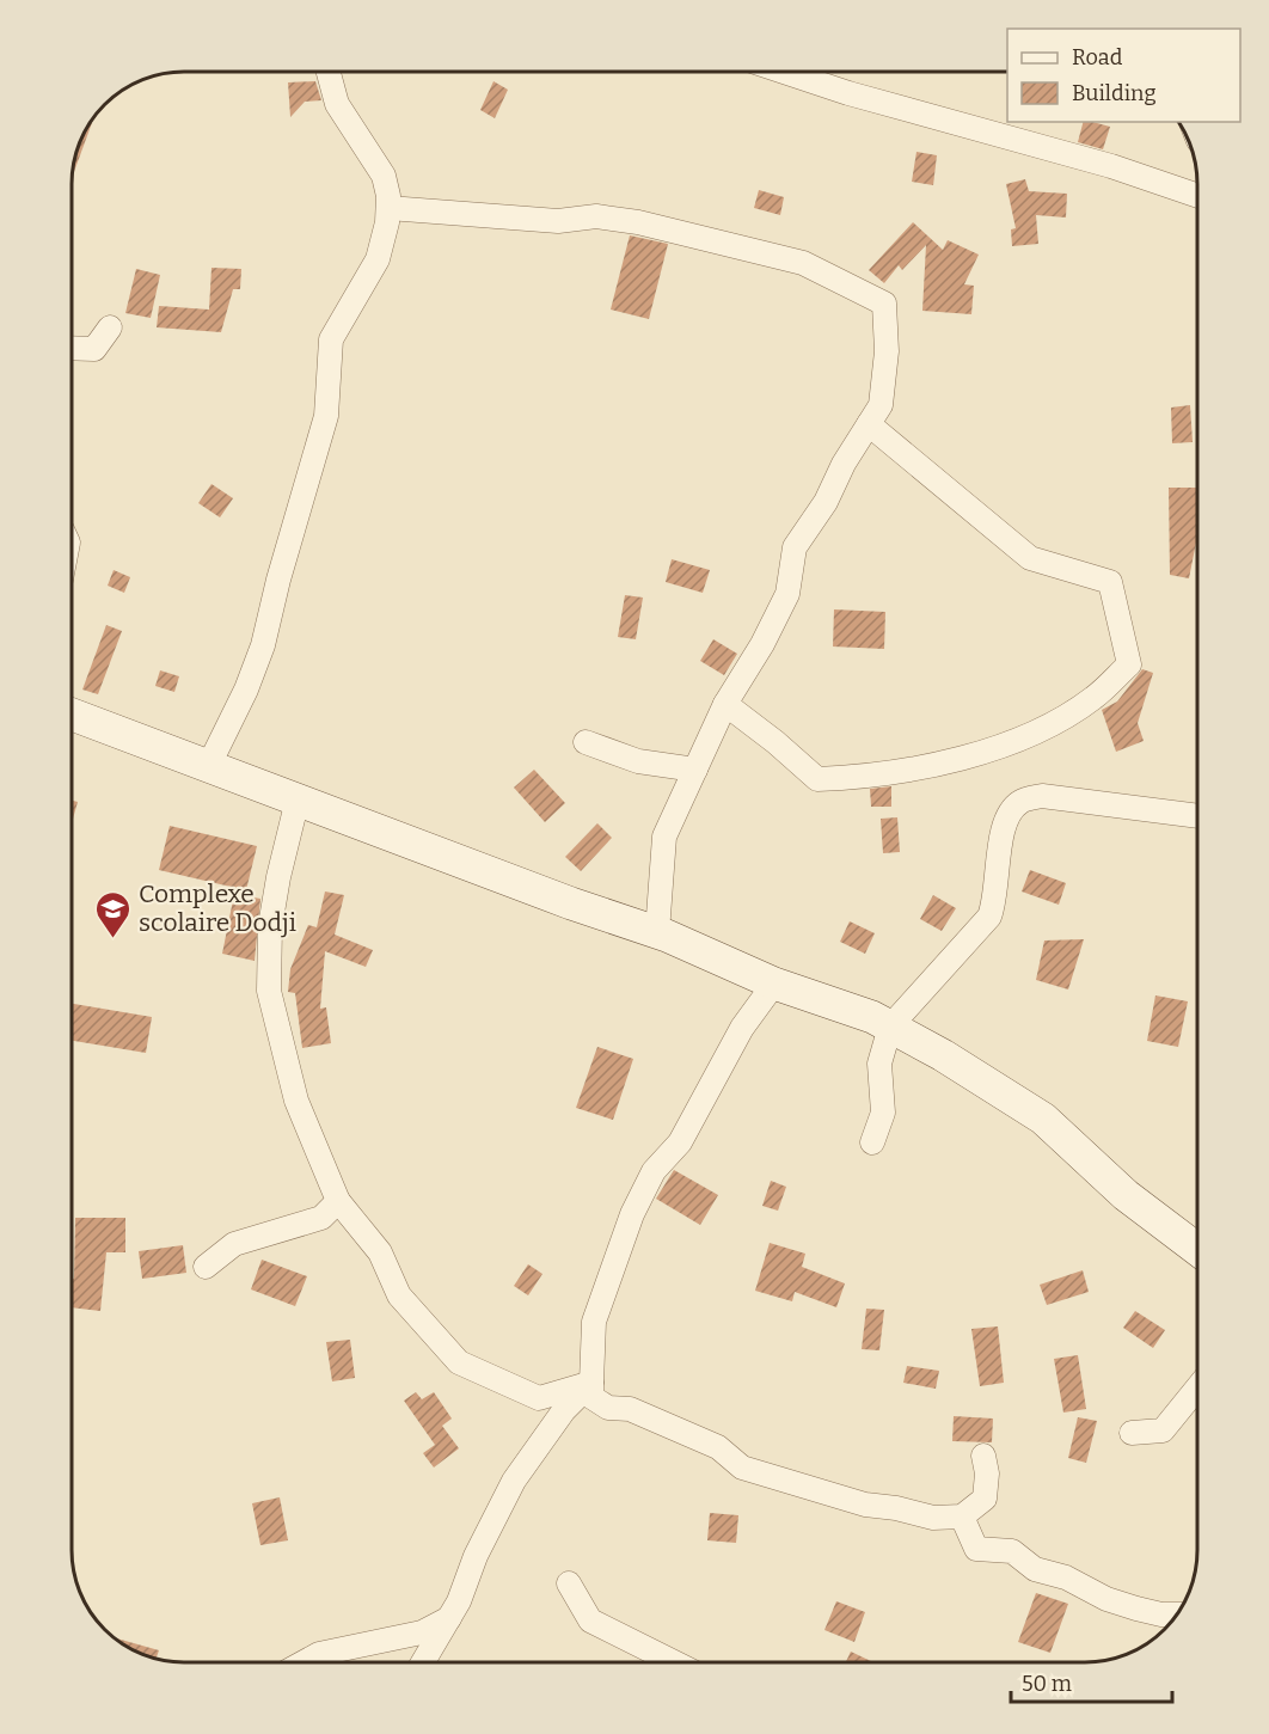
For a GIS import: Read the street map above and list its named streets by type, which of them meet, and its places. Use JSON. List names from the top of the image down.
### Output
{
  "places": {
    "school or university": ["Complexe scolaire Dodji"]
  },
  "legend": ["Road", "Building"],
  "scale_bar": "50 m"
}
